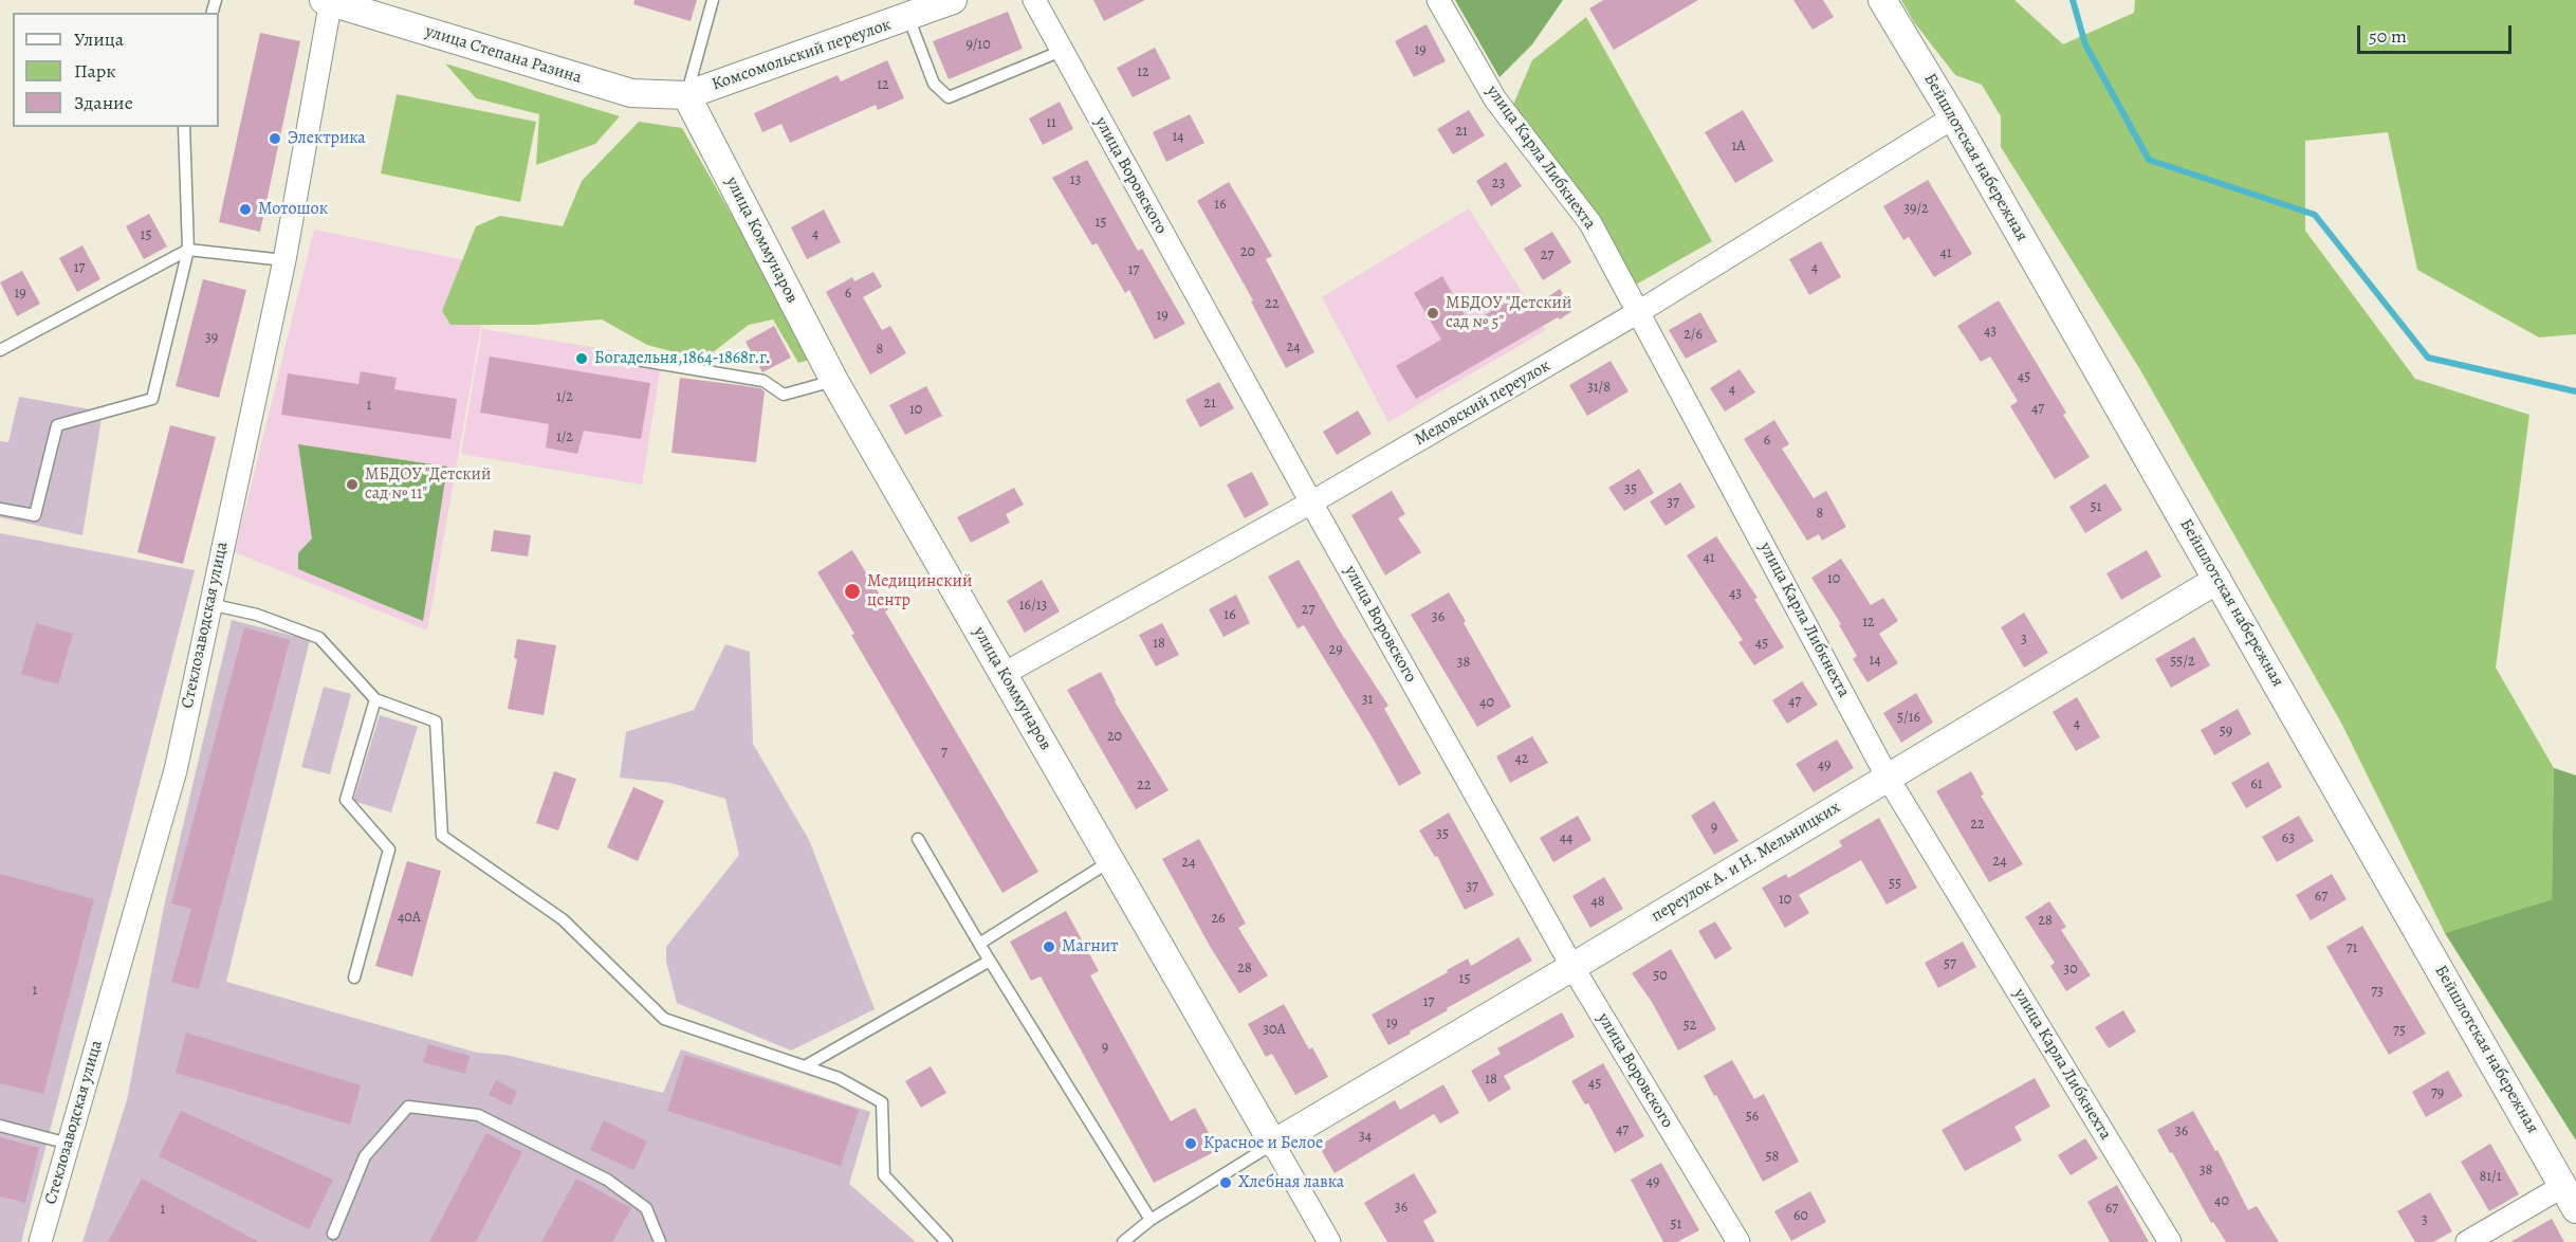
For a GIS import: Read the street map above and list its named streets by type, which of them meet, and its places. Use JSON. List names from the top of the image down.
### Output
{
  "streets": {
    "street": [
      "улица Степана Разина",
      "Комсомольский переулок",
      "улица Карла Либкнехта",
      "Бейшлотская набережная",
      "улица Воровского",
      "улица Коммунаров",
      "Медовский переулок",
      "Стеклозаводская улица",
      "переулок А. и Н. Мельницких"
    ]
  },
  "crossings": [
    ["улица Степана Разина", "Комсомольский переулок"],
    ["улица Степана Разина", "улица Коммунаров"],
    ["улица Степана Разина", "Стеклозаводская улица"],
    ["Комсомольский переулок", "улица Коммунаров"],
    ["улица Карла Либкнехта", "Медовский переулок"],
    ["улица Карла Либкнехта", "переулок А. и Н. Мельницких"],
    ["Бейшлотская набережная", "Медовский переулок"],
    ["Бейшлотская набережная", "переулок А. и Н. Мельницких"],
    ["улица Воровского", "Медовский переулок"],
    ["улица Воровского", "переулок А. и Н. Мельницких"],
    ["улица Коммунаров", "Медовский переулок"],
    ["улица Коммунаров", "переулок А. и Н. Мельницких"]
  ],
  "places": [
    "Электрика",
    "Мотошок",
    "МБДОУ \"Детский сад № 5\"",
    "Богадельня,1864-1868г.г.",
    "МБДОУ \"Детский сад № 11\"",
    "Медицинский центр",
    "Магнит",
    "Красное и Белое",
    "Хлебная лавка"
  ],
  "house_numbers": [
    "9/10",
    "19",
    "12",
    "12",
    "11",
    "21",
    "14",
    "1А",
    "13",
    "23",
    "16",
    "39/2",
    "15",
    "4",
    "15",
    "20",
    "41",
    "27",
    "17",
    "4",
    "17",
    "19",
    "6",
    "22",
    "19",
    "43",
    "2/6",
    "39",
    "24",
    "8",
    "45",
    "31/8",
    "4",
    "1/2",
    "21",
    "1",
    "47",
    "10",
    "1/2",
    "6",
    "35",
    "37",
    "51",
    "8",
    "41",
    "10",
    "43",
    "16/13",
    "27",
    "16",
    "36",
    "12",
    "3",
    "18",
    "45",
    "29",
    "14",
    "55/2",
    "38",
    "31",
    "47",
    "40",
    "5/16",
    "4",
    "59",
    "20",
    "7",
    "42",
    "49",
    "61",
    "22",
    "22",
    "9",
    "35",
    "44",
    "63",
    "24",
    "24",
    "55",
    "37",
    "67",
    "10",
    "48",
    "40А",
    "26",
    "28",
    "71",
    "57",
    "28",
    "30",
    "50",
    "15",
    "1",
    "73",
    "17",
    "19",
    "52",
    "30А",
    "75",
    "9",
    "18",
    "45",
    "79",
    "56",
    "47",
    "36",
    "34",
    "58",
    "38",
    "81/1",
    "49",
    "40",
    "36",
    "67",
    "1",
    "60",
    "3",
    "51"
  ],
  "legend": ["Улица", "Парк", "Здание"],
  "scale_bar": "50 m"
}
